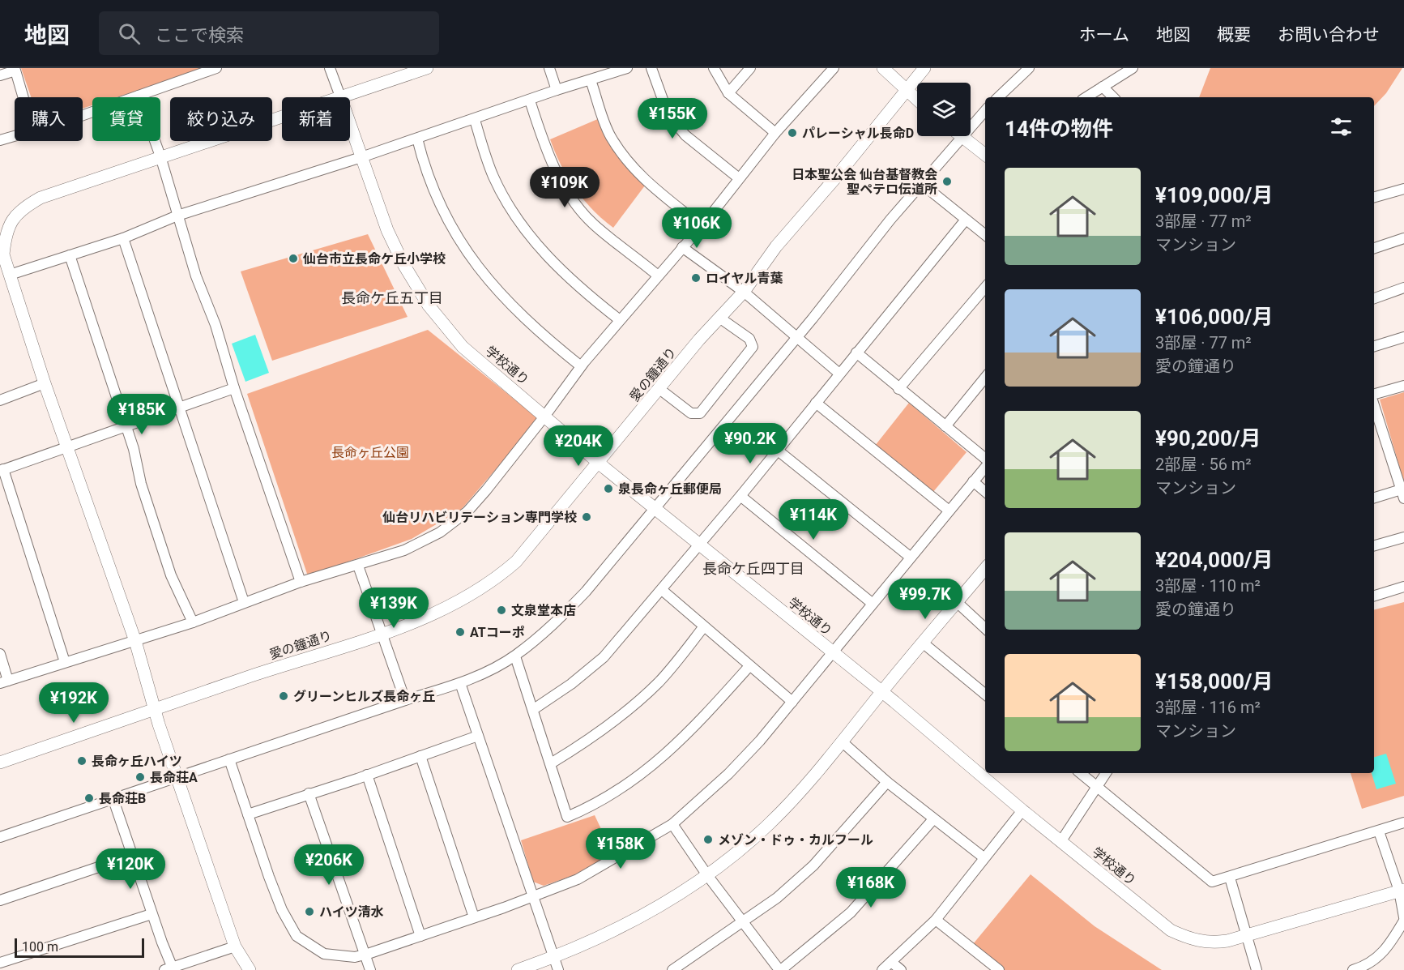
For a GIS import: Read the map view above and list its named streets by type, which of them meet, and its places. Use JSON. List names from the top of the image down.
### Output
{
  "streets": {
    "street": ["学校通り", "愛の鐘通り"]
  },
  "crossings": [
    ["学校通り", "愛の鐘通り"]
  ],
  "districts": ["長命ケ丘五丁目", "長命ケ丘四丁目"],
  "parks": ["長命ヶ丘公園"],
  "places": [
    "パレーシャル長命D",
    "日本聖公会 仙台基督教会 聖ペテロ伝道所",
    "仙台市立長命ケ丘小学校",
    "ロイヤル青葉",
    "泉長命ヶ丘郵便局",
    "仙台リハビリテーション専門学校",
    "文泉堂本店",
    "ATコーポ",
    "グリーンヒルズ長命ヶ丘",
    "長命ヶ丘ハイツ",
    "長命荘A",
    "長命荘B",
    "メゾン・ドゥ・カルフール",
    "ハイツ清水"
  ],
  "scale_bar": "100 m",
  "page": {
    "header": "地図",
    "search": "ここで検索",
    "nav": [
      "ホーム",
      "地図",
      "概要",
      "お問い合わせ"
    ],
    "chip": [
      "購入",
      "賃貸",
      "絞り込み",
      "新着"
    ],
    "heading": "14件の物件",
    "price": [
      "¥155K",
      "¥109K",
      "¥106K",
      "¥185K",
      "¥90.2K",
      "¥204K",
      "¥114K",
      "¥99.7K",
      "¥139K",
      "¥192K",
      "¥158K",
      "¥206K",
      "¥120K",
      "¥168K"
    ],
    "list": [
      {
        "name": "¥109,000/月",
        "note": "3部屋 · 77 m² · マンション"
      },
      {
        "name": "¥106,000/月",
        "note": "3部屋 · 77 m² · 愛の鐘通り"
      },
      {
        "name": "¥90,200/月",
        "note": "2部屋 · 56 m² · マンション"
      },
      {
        "name": "¥204,000/月",
        "note": "3部屋 · 110 m² · 愛の鐘通り"
      },
      {
        "name": "¥158,000/月",
        "note": "3部屋 · 116 m² · マンション"
      }
    ],
    "scale": "100 m"
  }
}
